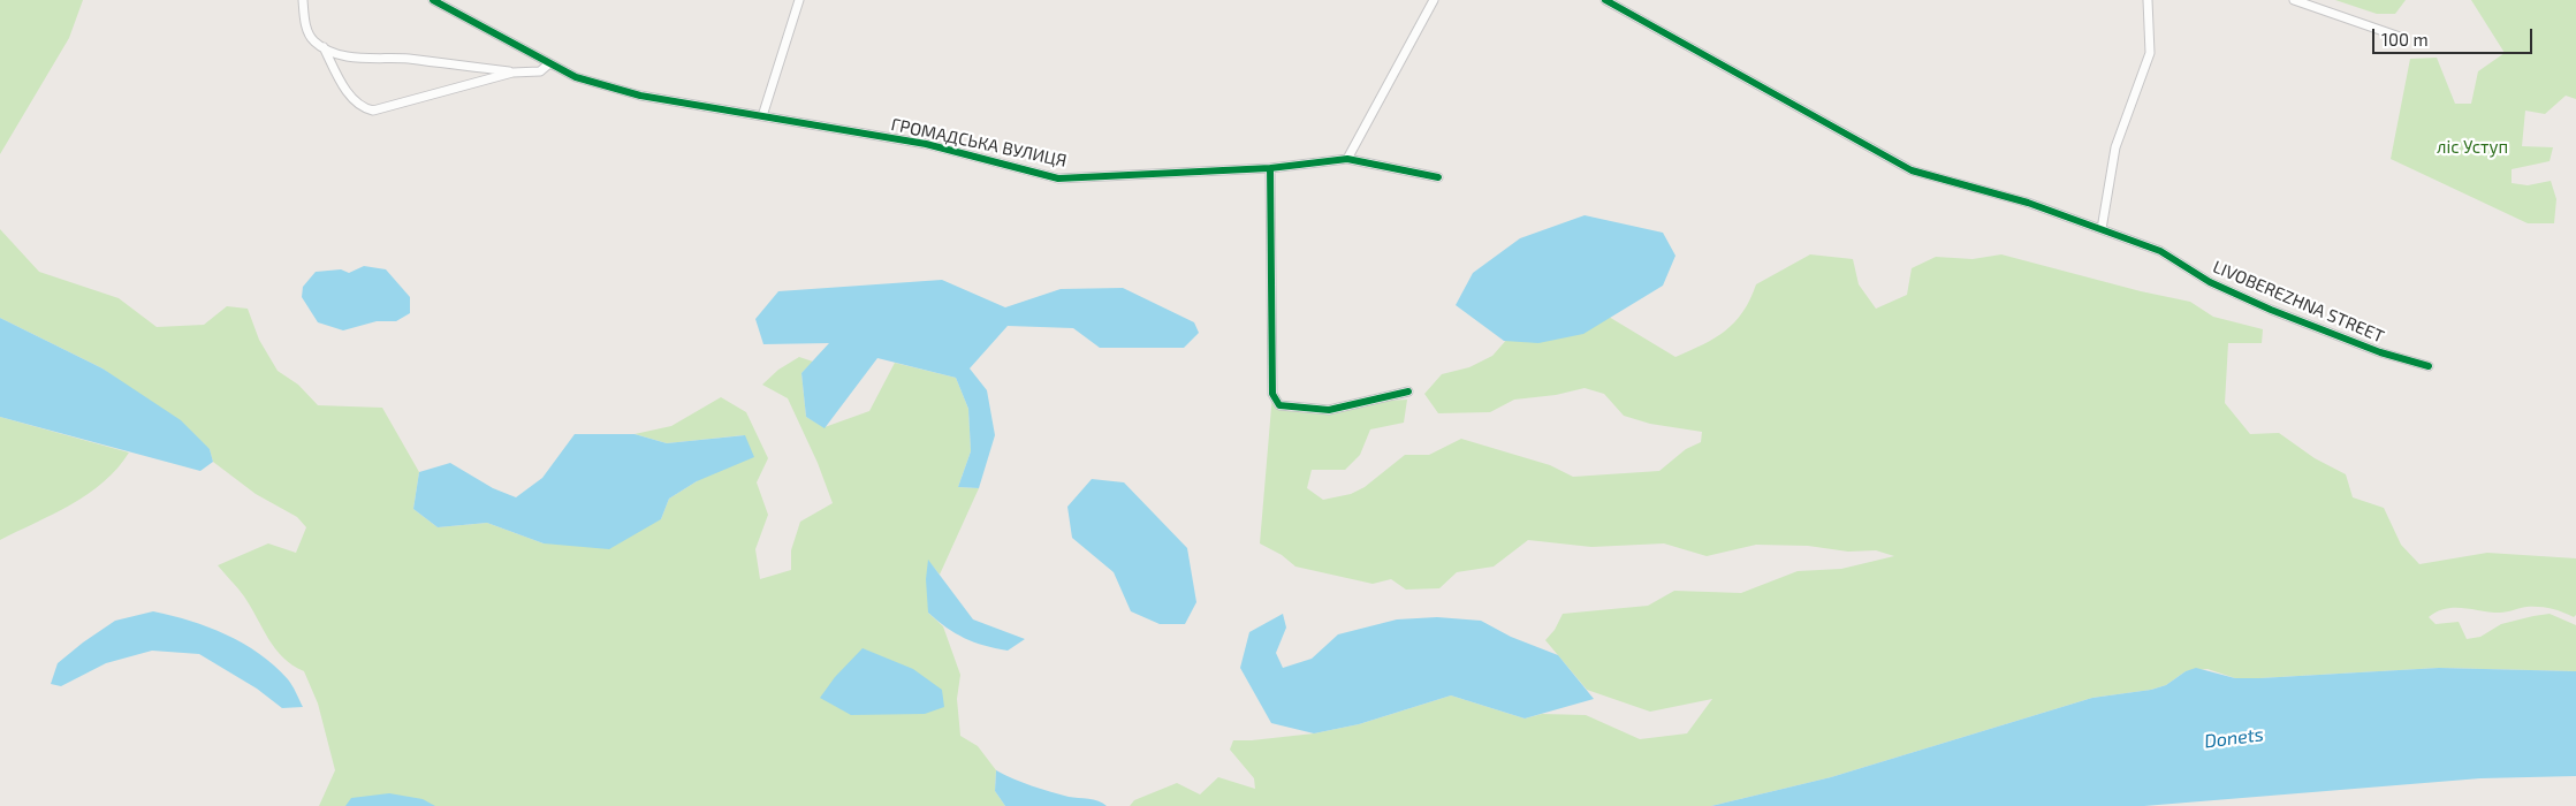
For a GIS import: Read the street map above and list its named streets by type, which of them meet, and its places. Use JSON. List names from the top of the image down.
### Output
{
  "streets": {
    "street": ["ГРОМАДСЬКА ВУЛИЦЯ", "LIVOBEREZHNA STREET"]
  },
  "water": ["Donets"],
  "parks": ["ліс Уступ"],
  "scale_bar": "100 m"
}
